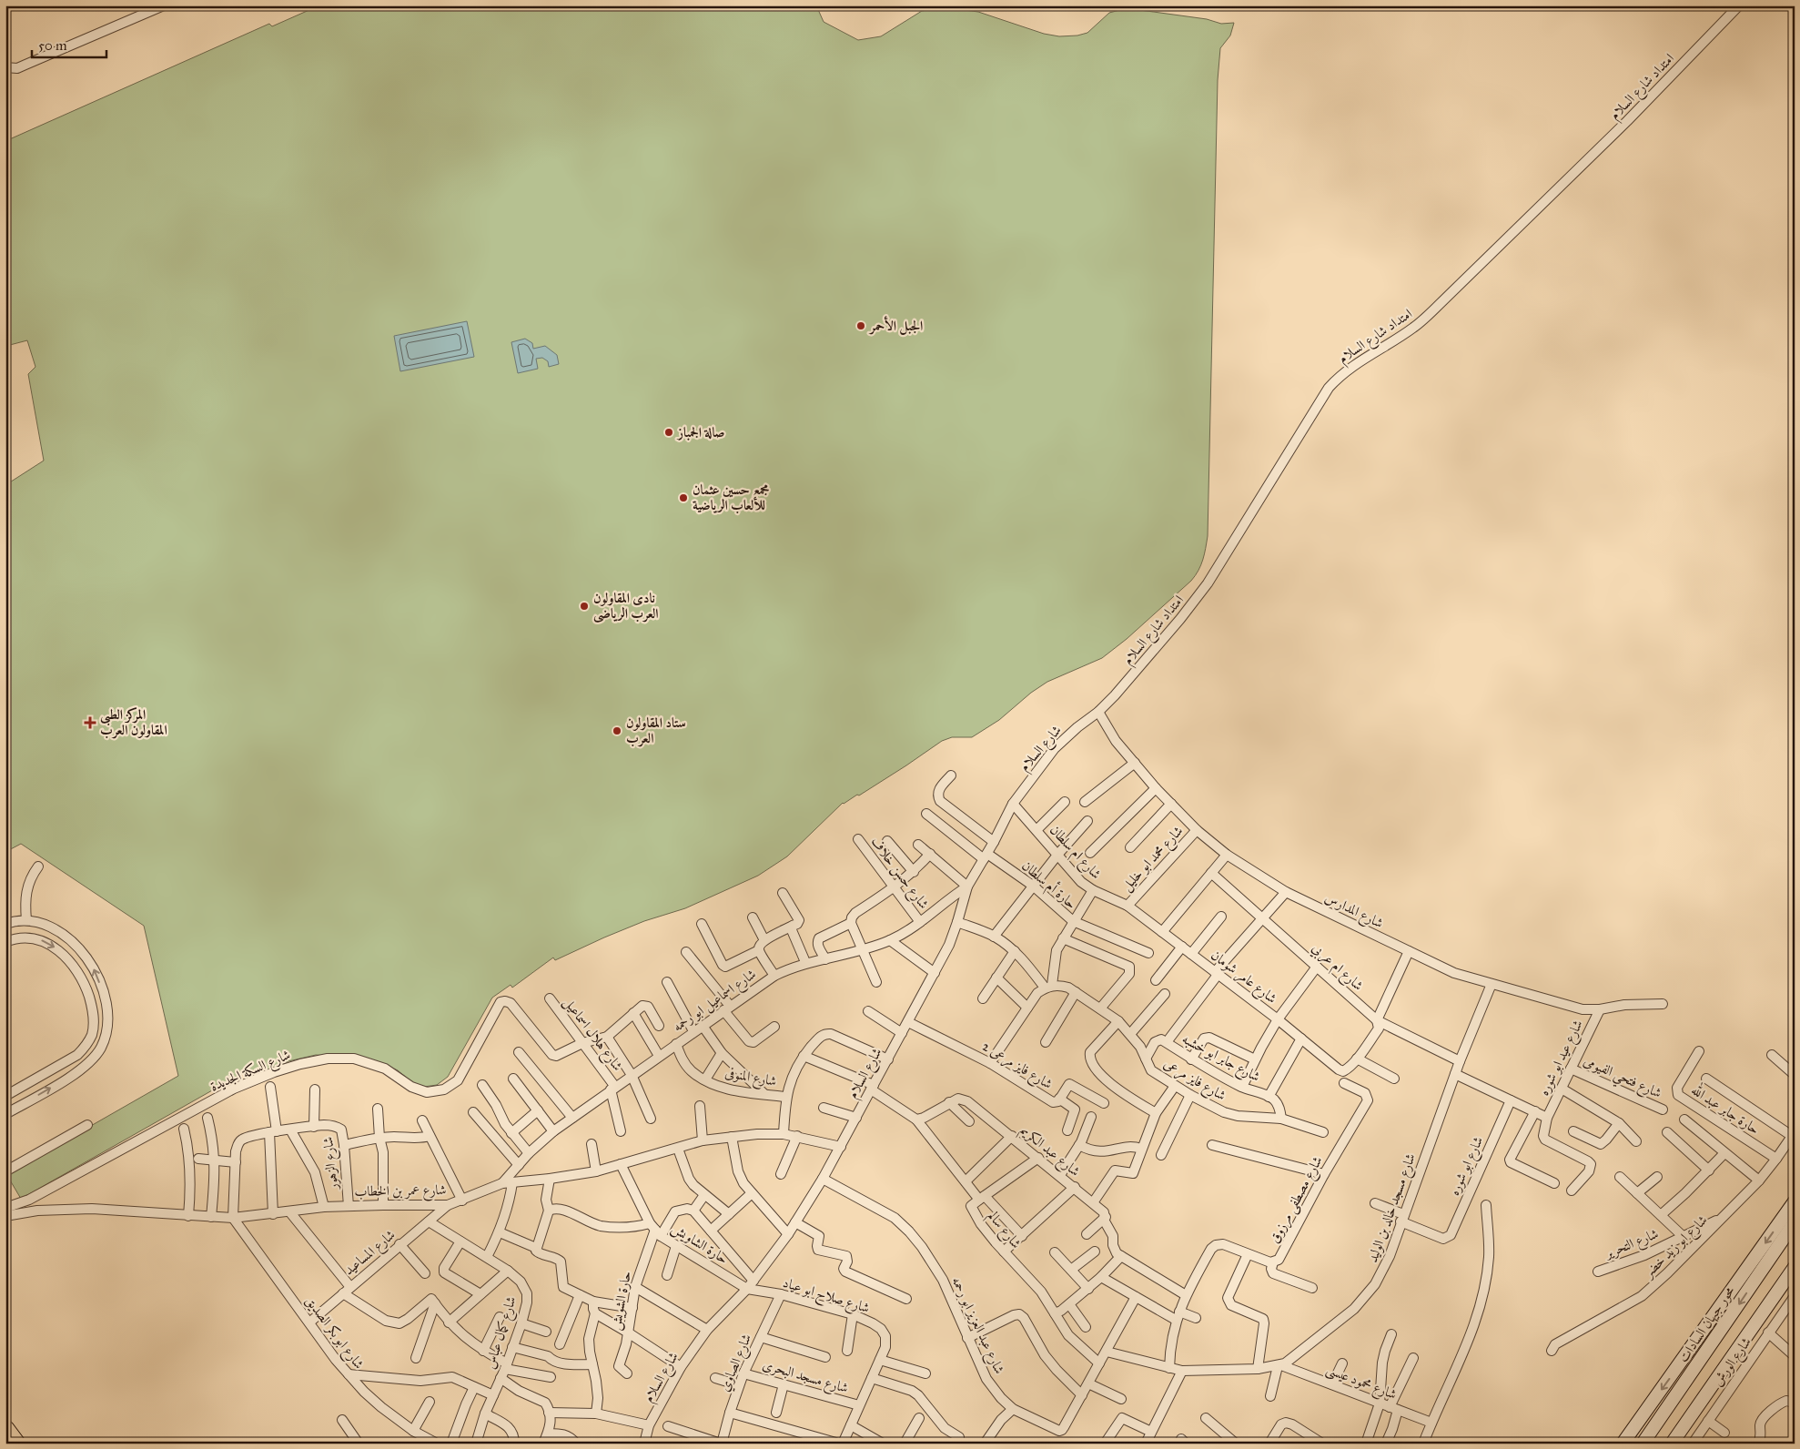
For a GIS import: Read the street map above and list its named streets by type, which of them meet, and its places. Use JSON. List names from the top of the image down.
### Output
{
  "streets": {
    "main road": ["محور جيهان السادات"],
    "street": [
      "امتداد شارع السلام",
      "شارع السلام",
      "شارع ام سلطان",
      "شارع محمد ابو خليل",
      "شارع حسن خلاف",
      "حارة أم سلطان",
      "شارع المدارس",
      "شارع ام عربي",
      "شارع عامر شومان",
      "شارع اسماعيل ابو رحمه",
      "شارع هلال اسماعيل",
      "شارع جابر ابو خشبه",
      "شارع عيد ابو شوره",
      "شارع فايز مرعى 2",
      "شارع السكة الجديدة",
      "شارع المنوفى",
      "شارع فتحي الفيومى",
      "شارع فايز مرعى",
      "حارة جابر عبد الله",
      "شارع عبد الكريم",
      "شارع الزهور",
      "شارع ابو شوره",
      "شارع عمر بن الخطاب",
      "شارع مصطفى مرزوق",
      "شارع مسجد خالد بن الوليد",
      "شارع سالم",
      "حارة الشاويش",
      "شارع التحرير",
      "شارع ابو زيد خضر",
      "شارع المساعيد",
      "شارع صلاح ابو عياد",
      "حارة الشويش",
      "شارع عبد العزيز ابو رحمه",
      "شارع ابو بكر الصديق",
      "شارع كمال عباس",
      "شارع الورش",
      "شارع الصاوي",
      "شارع مسجد البحرى",
      "شارع محمود عيسى"
    ]
  },
  "crossings": [
    ["امتداد شارع السلام", "شارع السلام"],
    ["امتداد شارع السلام", "شارع المدارس"],
    ["شارع السلام", "شارع ام سلطان"],
    ["شارع السلام", "حارة أم سلطان"],
    ["شارع السلام", "شارع المدارس"],
    ["شارع السلام", "شارع اسماعيل ابو رحمه"],
    ["شارع السلام", "شارع فايز مرعى 2"],
    ["شارع السلام", "شارع عمر بن الخطاب"],
    ["شارع السلام", "حارة الشاويش"],
    ["شارع السلام", "شارع صلاح ابو عياد"],
    ["شارع السلام", "شارع عبد العزيز ابو رحمه"],
    ["شارع ام سلطان", "شارع محمد ابو خليل"],
    ["شارع ام سلطان", "شارع عامر شومان"],
    ["شارع محمد ابو خليل", "شارع المدارس"],
    ["شارع محمد ابو خليل", "شارع عامر شومان"],
    ["شارع حسن خلاف", "شارع اسماعيل ابو رحمه"],
    ["شارع المدارس", "شارع عيد ابو شوره"],
    ["شارع المدارس", "شارع مسجد خالد بن الوليد"],
    ["شارع ام عربي", "شارع مسجد خالد بن الوليد"],
    ["شارع اسماعيل ابو رحمه", "شارع هلال اسماعيل"],
    ["شارع اسماعيل ابو رحمه", "شارع المنوفى"],
    ["شارع اسماعيل ابو رحمه", "شارع عمر بن الخطاب"],
    ["شارع هلال اسماعيل", "شارع السكة الجديدة"],
    ["شارع جابر ابو خشبه", "شارع فايز مرعى"],
    ["شارع عيد ابو شوره", "شارع فتحي الفيومى"],
    ["شارع عيد ابو شوره", "شارع ابو شوره"],
    ["شارع عيد ابو شوره", "شارع مسجد خالد بن الوليد"],
    ["حارة جابر عبد الله", "شارع ابو زيد خضر"],
    ["شارع الزهور", "شارع عمر بن الخطاب"],
    ["شارع ابو شوره", "شارع مسجد خالد بن الوليد"],
    ["شارع عمر بن الخطاب", "شارع المساعيد"],
    ["شارع عمر بن الخطاب", "شارع ابو بكر الصديق"],
    ["شارع مصطفى مرزوق", "شارع مسجد خالد بن الوليد"],
    ["شارع مسجد خالد بن الوليد", "شارع عبد العزيز ابو رحمه"],
    ["شارع مسجد خالد بن الوليد", "شارع محمود عيسى"],
    ["شارع سالم", "شارع عبد العزيز ابو رحمه"],
    ["حارة الشاويش", "شارع صلاح ابو عياد"],
    ["حارة الشاويش", "حارة الشويش"],
    ["شارع التحرير", "شارع ابو زيد خضر"],
    ["شارع المساعيد", "شارع ابو بكر الصديق"],
    ["شارع المساعيد", "شارع كمال عباس"],
    ["شارع صلاح ابو عياد", "شارع الصاوي"],
    ["شارع صلاح ابو عياد", "شارع مسجد البحرى"],
    ["شارع الصاوي", "شارع مسجد البحرى"]
  ],
  "places": {
    "other": [
      "الجبل الأحمر",
      "صالة الجمباز",
      "مجمع حسين عثمان للألعاب الرياضية",
      "نادى المقاولون العرب الرياضى",
      "ستاد المقاولون العرب"
    ],
    "health": ["المركز الطبى المقاولون العرب"]
  },
  "scale_bar": "50 m"
}
